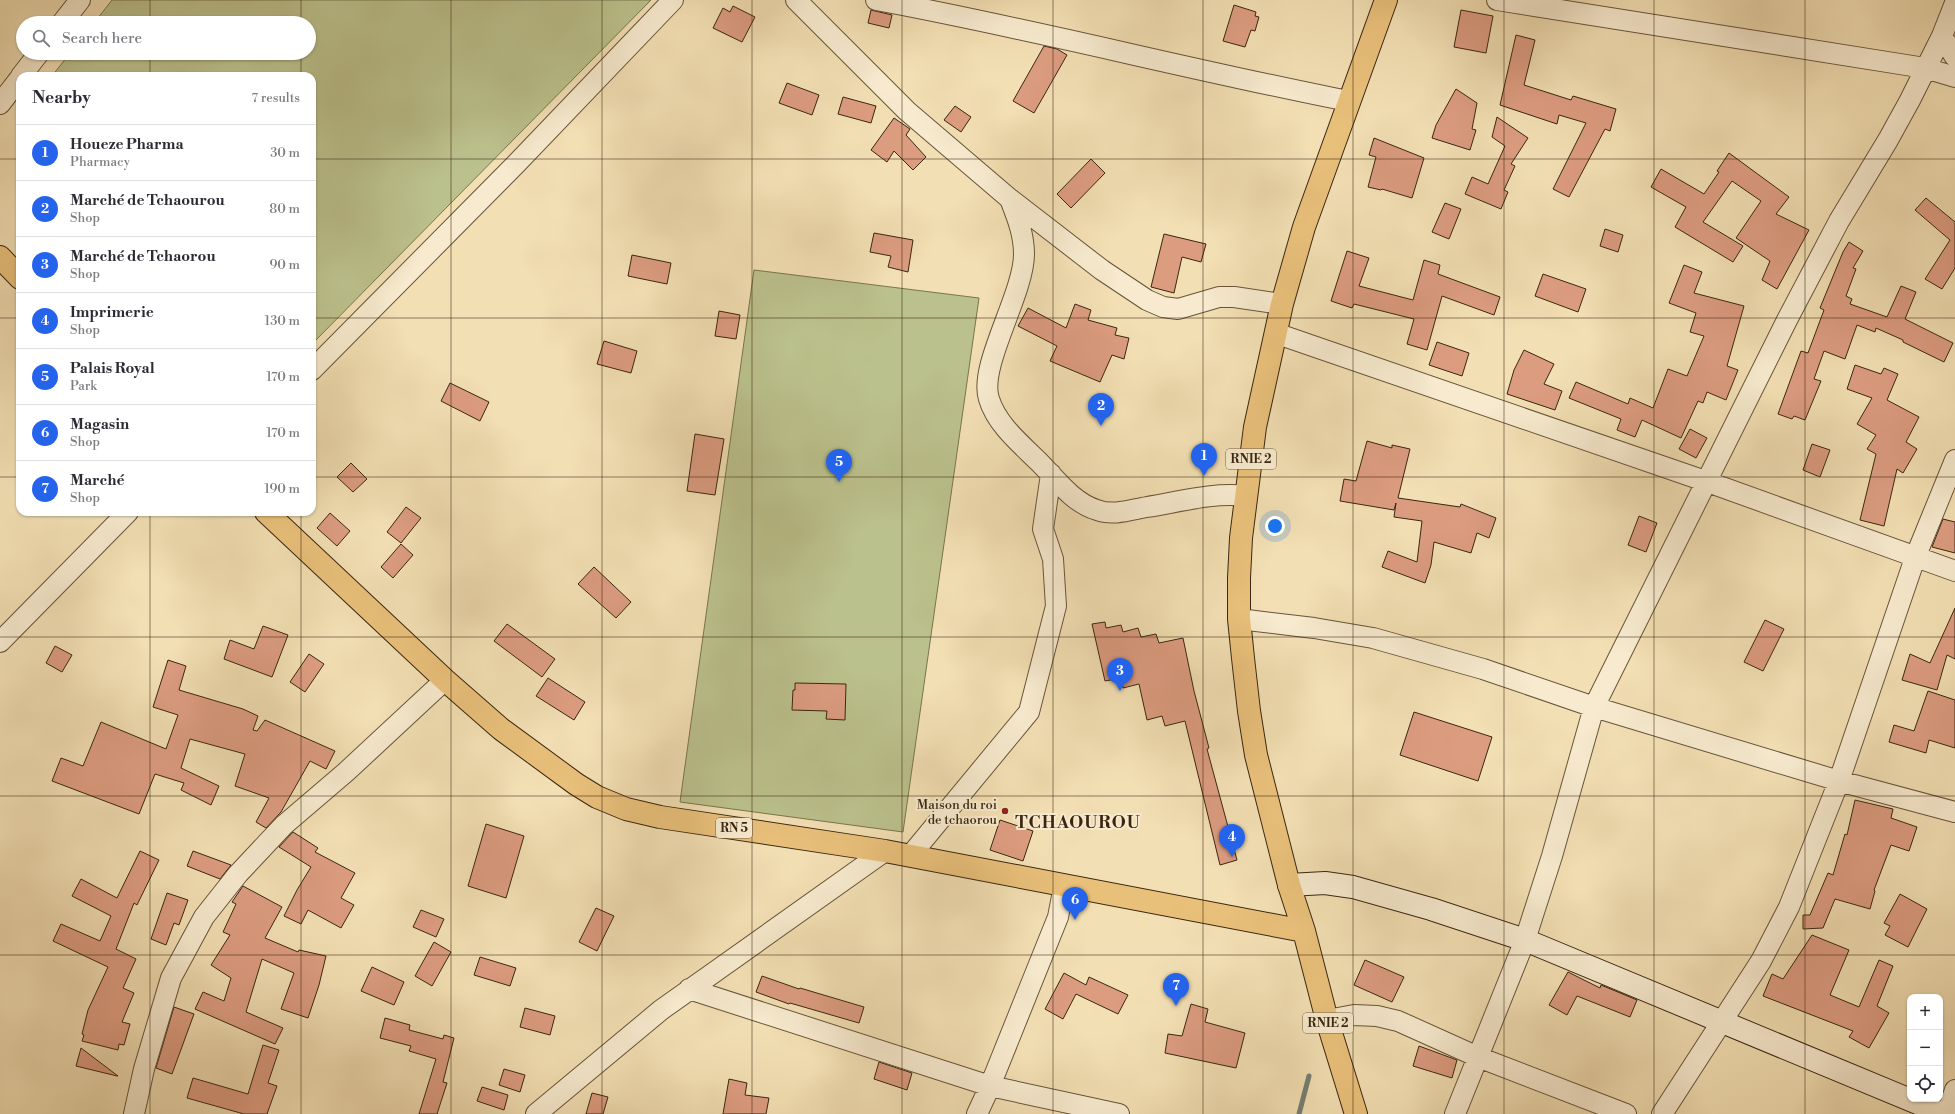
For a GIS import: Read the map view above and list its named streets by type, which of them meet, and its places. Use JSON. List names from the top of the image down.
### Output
{
  "streets": {
    "main road": ["RNIE 2", "RN 5"]
  },
  "crossings": [
    ["RNIE 2", "RN 5"]
  ],
  "districts": ["TCHAOUROU"],
  "places": ["Maison du roi de tchaorou"],
  "page": {
    "search": "Search here",
    "heading": ["Nearby", "7 results"],
    "list": [
      {
        "mark": "1",
        "name": "Houeze Pharma",
        "note": "Pharmacy",
        "value": "30 m"
      },
      {
        "mark": "2",
        "name": "Marché de Tchaourou",
        "note": "Shop",
        "value": "80 m"
      },
      {
        "mark": "3",
        "name": "Marché de Tchaorou",
        "note": "Shop",
        "value": "90 m"
      },
      {
        "mark": "4",
        "name": "Imprimerie",
        "note": "Shop",
        "value": "130 m"
      },
      {
        "mark": "5",
        "name": "Palais Royal",
        "note": "Park",
        "value": "170 m"
      },
      {
        "mark": "6",
        "name": "Magasin",
        "note": "Shop",
        "value": "170 m"
      },
      {
        "mark": "7",
        "name": "Marché",
        "note": "Shop",
        "value": "190 m"
      }
    ],
    "pins": [
      "2",
      "1",
      "5",
      "3",
      "4",
      "6",
      "7"
    ],
    "map_buttons": ["+", "−"]
  }
}
